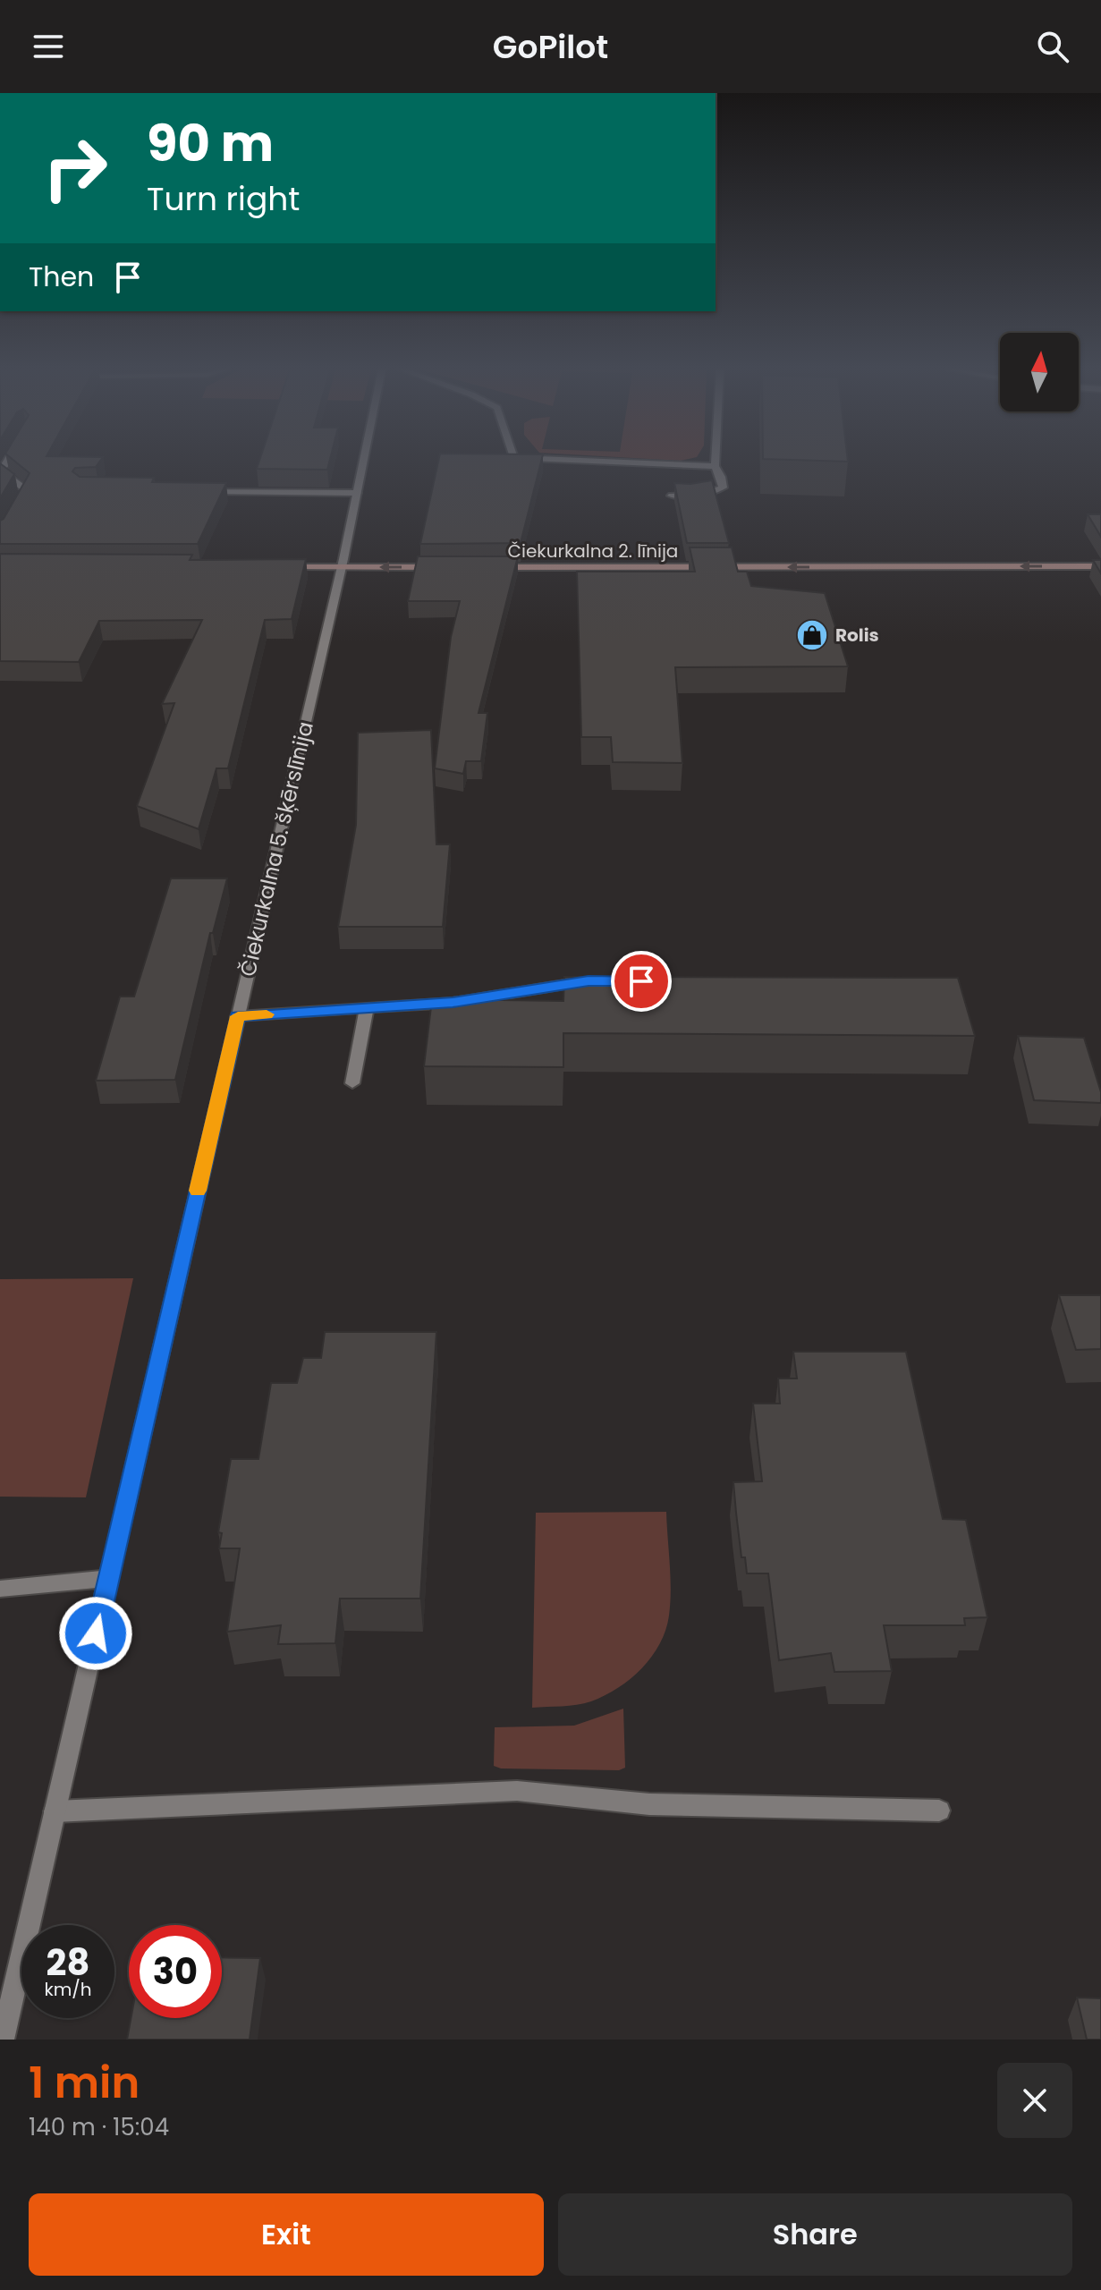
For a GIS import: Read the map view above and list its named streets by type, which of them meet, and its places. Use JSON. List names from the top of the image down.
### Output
{
  "streets": {
    "street": ["Čiekurkalna 2. līnija", "Čiekurkalna 5. šķērslīnija"]
  },
  "one_way": ["Čiekurkalna 2. līnija"],
  "places": {
    "shop": ["Rolis"]
  },
  "north": "top",
  "page": {
    "header": "GoPilot",
    "turn": ["90 m", "Turn right"],
    "then": "Then",
    "speed": "28 km/h",
    "limit": "30",
    "heading": ["1 min", "140 m · 15:04"],
    "buttons": ["Exit", "Share"]
  }
}
